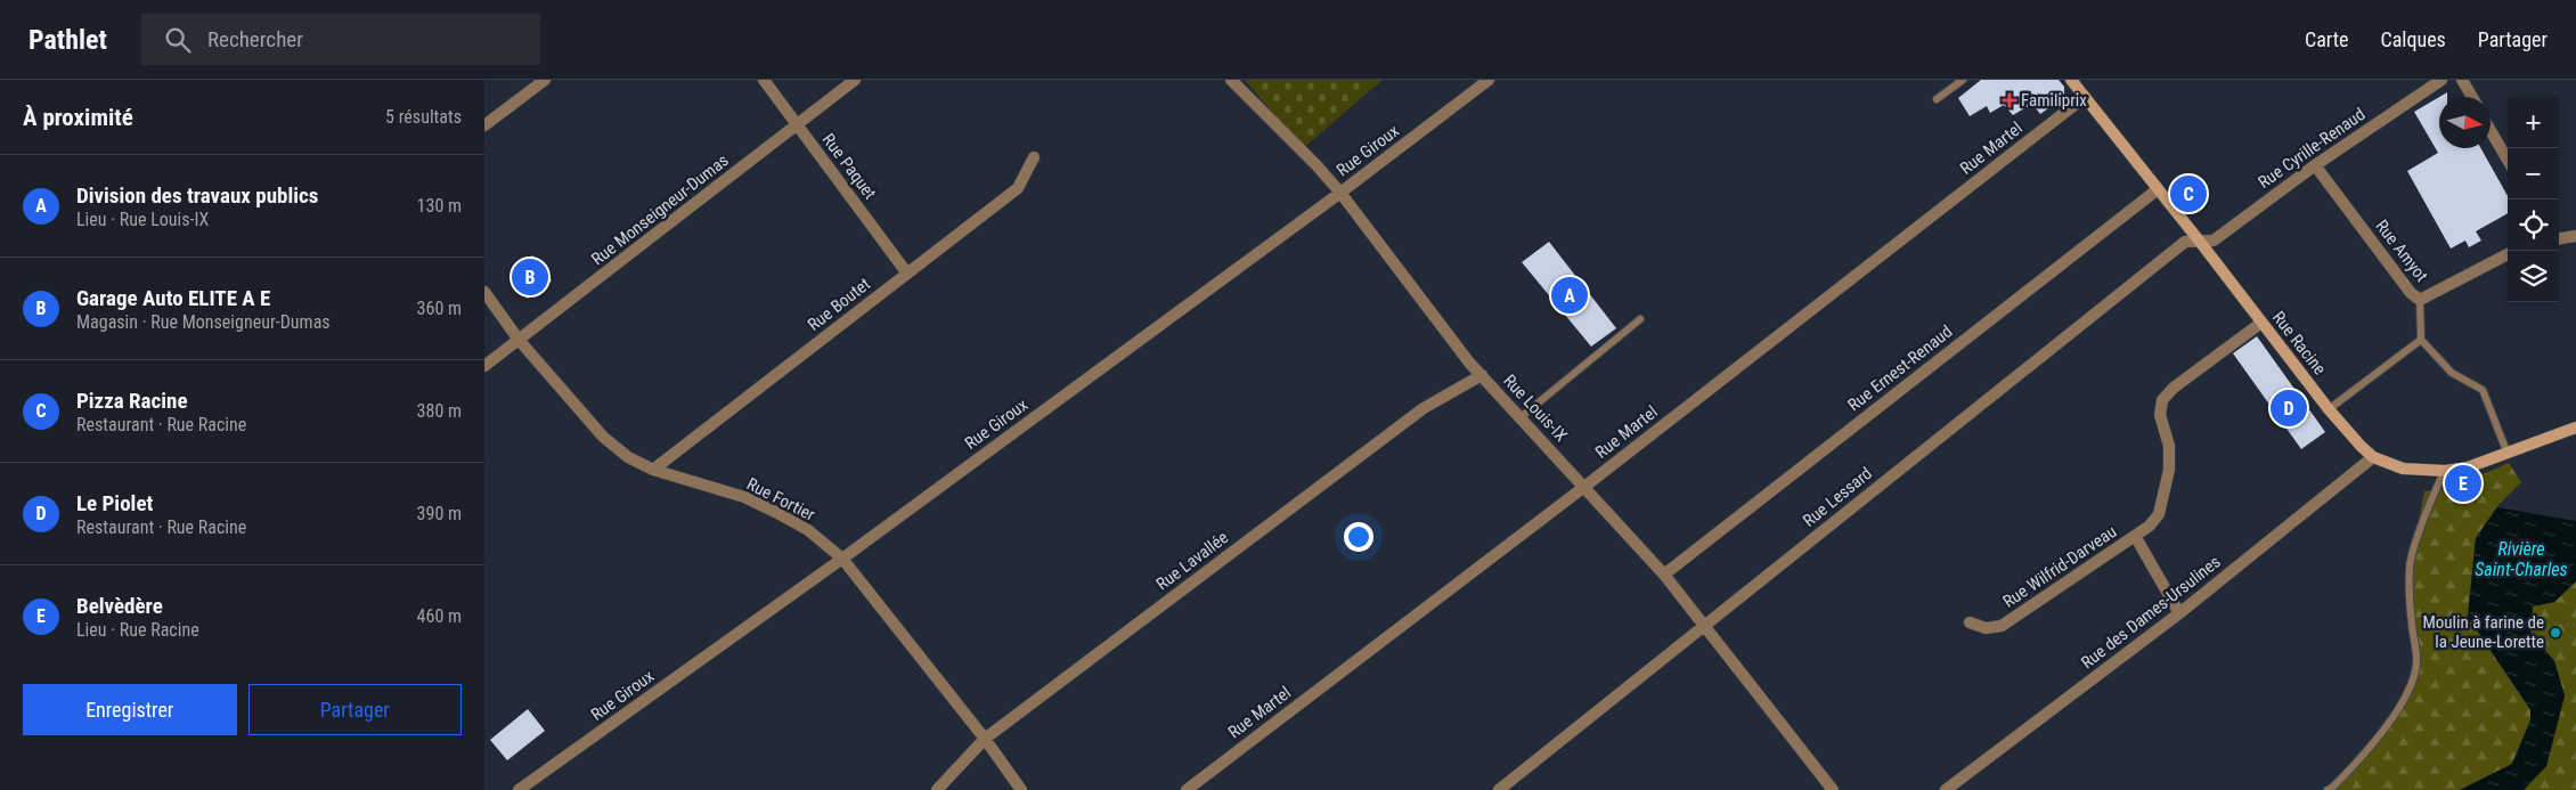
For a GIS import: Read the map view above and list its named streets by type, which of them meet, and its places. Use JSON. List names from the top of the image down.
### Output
{
  "streets": {
    "main road": ["Rue Racine"],
    "street": [
      "Rue Martel",
      "Rue Cyrille-Renaud",
      "Rue Giroux",
      "Rue Paquet",
      "Rue Monseigneur-Dumas",
      "Rue Amyot",
      "Rue Boutet",
      "Rue Ernest-Renaud",
      "Rue Louis-IX",
      "Rue Lessard",
      "Rue Fortier",
      "Rue Lavallée",
      "Rue Wilfrid-Darveau",
      "Rue des Dames-Ursulines"
    ]
  },
  "crossings": [
    ["Rue Martel", "Rue Racine"],
    ["Rue Martel", "Rue Louis-IX"],
    ["Rue Cyrille-Renaud", "Rue Amyot"],
    ["Rue Cyrille-Renaud", "Rue Racine"],
    ["Rue Cyrille-Renaud", "Rue Lessard"],
    ["Rue Giroux", "Rue Louis-IX"],
    ["Rue Giroux", "Rue Fortier"],
    ["Rue Paquet", "Rue Monseigneur-Dumas"],
    ["Rue Paquet", "Rue Boutet"],
    ["Rue Monseigneur-Dumas", "Rue Fortier"],
    ["Rue Boutet", "Rue Fortier"],
    ["Rue Racine", "Rue Ernest-Renaud"],
    ["Rue Racine", "Rue Lessard"],
    ["Rue Racine", "Rue Wilfrid-Darveau"],
    ["Rue Racine", "Rue des Dames-Ursulines"],
    ["Rue Ernest-Renaud", "Rue Louis-IX"],
    ["Rue Louis-IX", "Rue Lessard"],
    ["Rue Louis-IX", "Rue Lavallée"],
    ["Rue Fortier", "Rue Lavallée"],
    ["Rue Wilfrid-Darveau", "Rue des Dames-Ursulines"]
  ],
  "water": ["Rivière Saint-Charles"],
  "places": {
    "health": ["Familiprix"],
    "other": ["Moulin à farine de la Jeune-Lorette"]
  },
  "north": "right",
  "page": {
    "header": "Pathlet",
    "search": "Rechercher",
    "nav": ["Carte", "Calques", "Partager"],
    "heading": ["À proximité", "5 résultats"],
    "map_buttons": ["+", "−"],
    "list": [
      {
        "mark": "A",
        "name": "Division des travaux publics",
        "note": "Lieu · Rue Louis-IX",
        "value": "130 m"
      },
      {
        "mark": "B",
        "name": "Garage Auto ELITE A E",
        "note": "Magasin · Rue Monseigneur-Dumas",
        "value": "360 m"
      },
      {
        "mark": "C",
        "name": "Pizza Racine",
        "note": "Restaurant · Rue Racine",
        "value": "380 m"
      },
      {
        "mark": "D",
        "name": "Le Piolet",
        "note": "Restaurant · Rue Racine",
        "value": "390 m"
      },
      {
        "mark": "E",
        "name": "Belvèdère",
        "note": "Lieu · Rue Racine",
        "value": "460 m"
      }
    ],
    "pins": [
      "C",
      "B",
      "A",
      "D",
      "E"
    ],
    "buttons": ["Enregistrer", "Partager"]
  }
}
